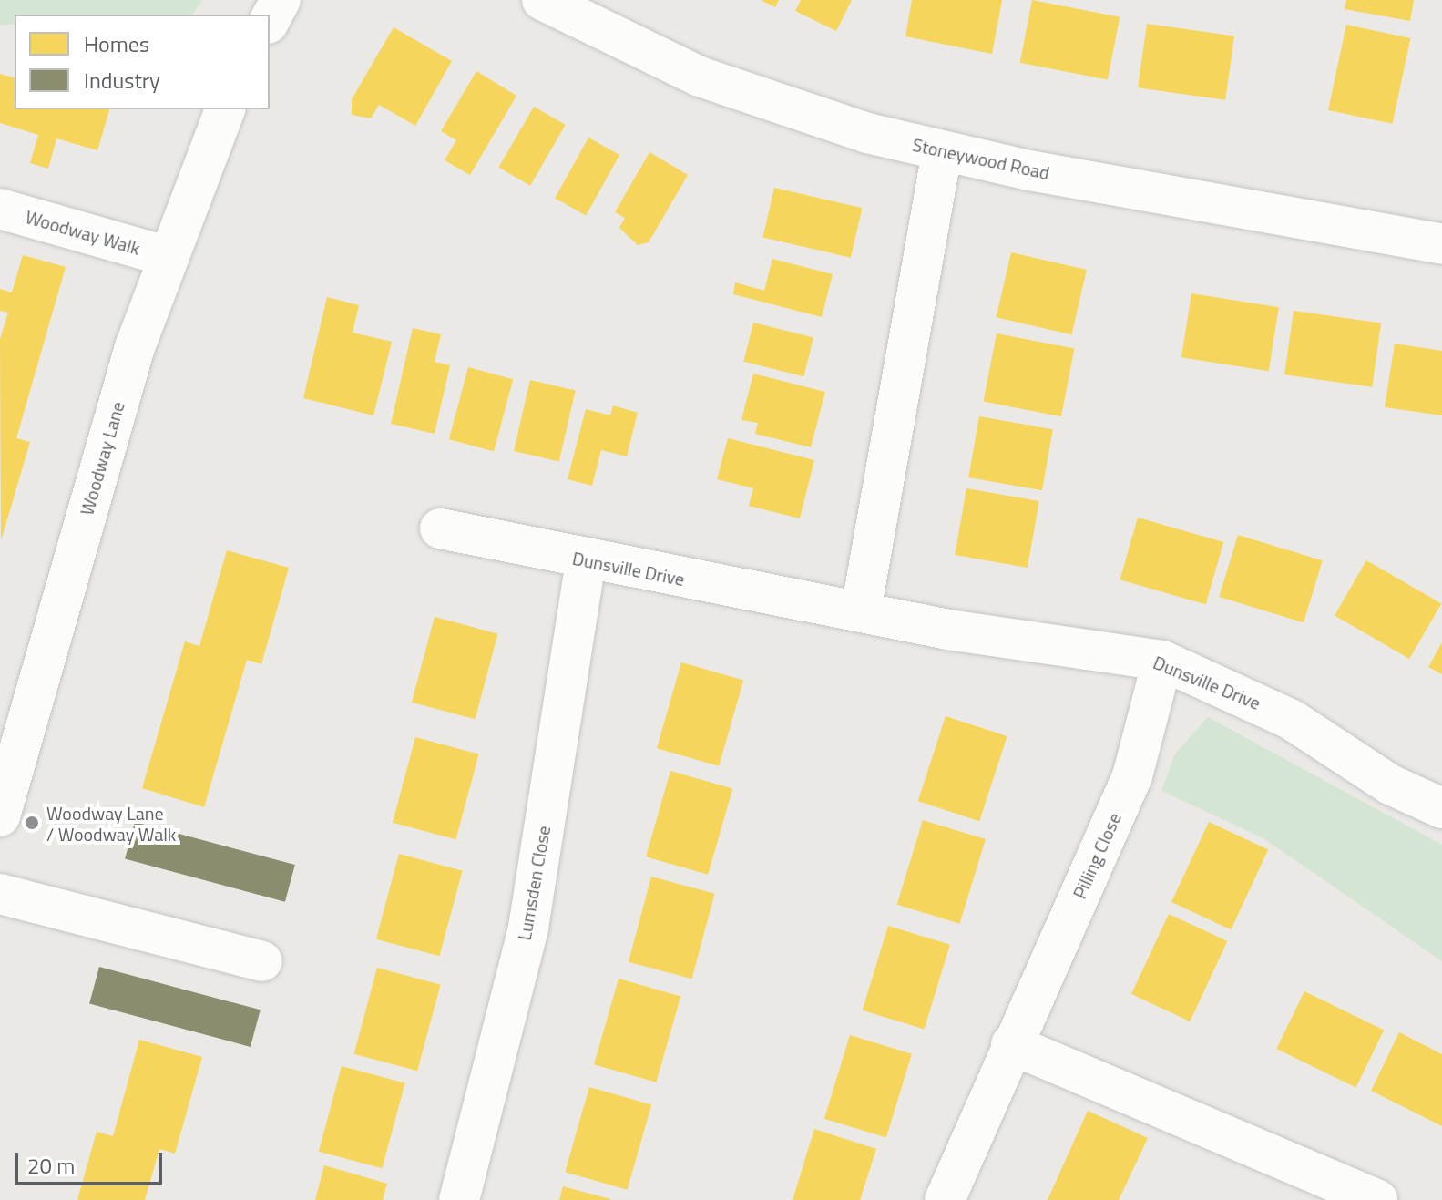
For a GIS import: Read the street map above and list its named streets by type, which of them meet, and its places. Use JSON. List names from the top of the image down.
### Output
{
  "streets": {
    "street": [
      "Stoneywood Road",
      "Woodway Walk",
      "Woodway Lane",
      "Dunsville Drive",
      "Pilling Close",
      "Lumsden Close"
    ]
  },
  "crossings": [
    ["Woodway Walk", "Woodway Lane"],
    ["Dunsville Drive", "Pilling Close"],
    ["Dunsville Drive", "Lumsden Close"]
  ],
  "places": ["Woodway Lane / Woodway Walk"],
  "legend": ["Homes", "Industry"],
  "scale_bar": "20 m"
}
